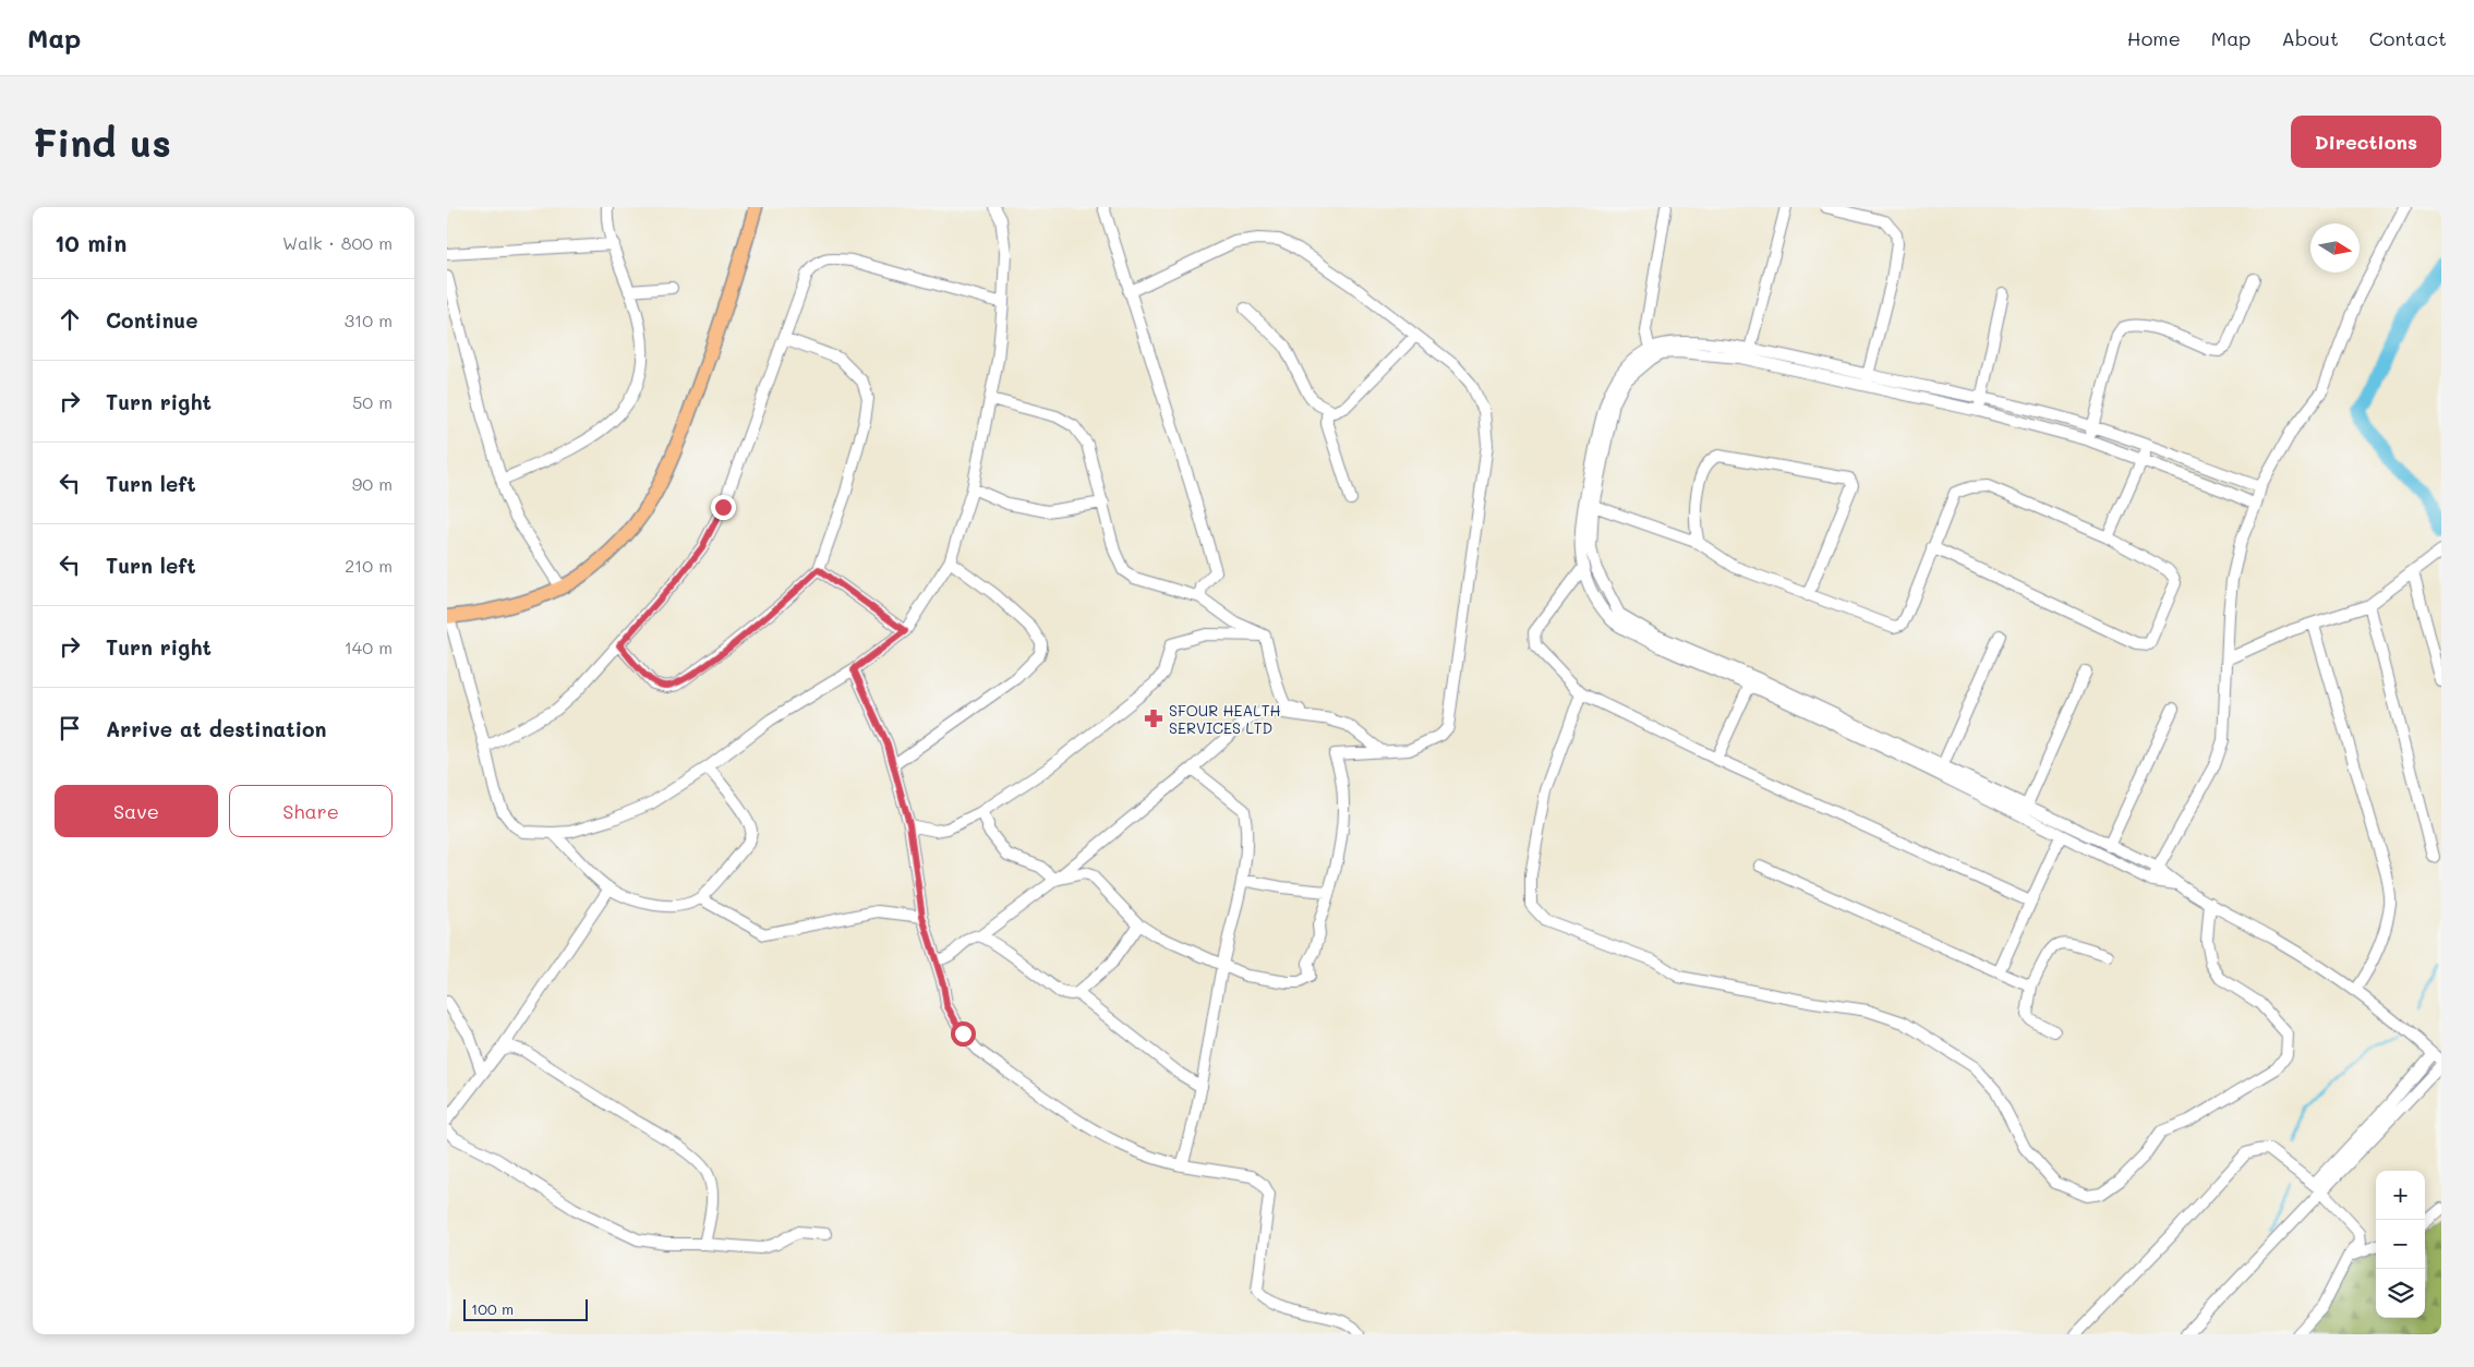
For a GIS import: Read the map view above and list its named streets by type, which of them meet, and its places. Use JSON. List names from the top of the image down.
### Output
{
  "places": {
    "pharmacy": ["SFOUR HEALTH SERVICES LTD"]
  },
  "scale_bar": "100 m",
  "north": "right",
  "page": {
    "header": "Map",
    "nav": [
      "Home",
      "Map",
      "About",
      "Contact"
    ],
    "buttons": [
      "Directions",
      ["Save", "Share"]
    ],
    "title": "Find us",
    "heading": ["10 min", "Walk · 800 m"],
    "list": [
      ["Continue", "310 m"],
      ["Turn right", "50 m"],
      ["Turn left", "90 m"],
      ["Turn left", "210 m"],
      ["Turn right", "140 m"],
      "Arrive at destination"
    ],
    "map_buttons": ["+", "−"],
    "scale": "100 m"
  }
}
